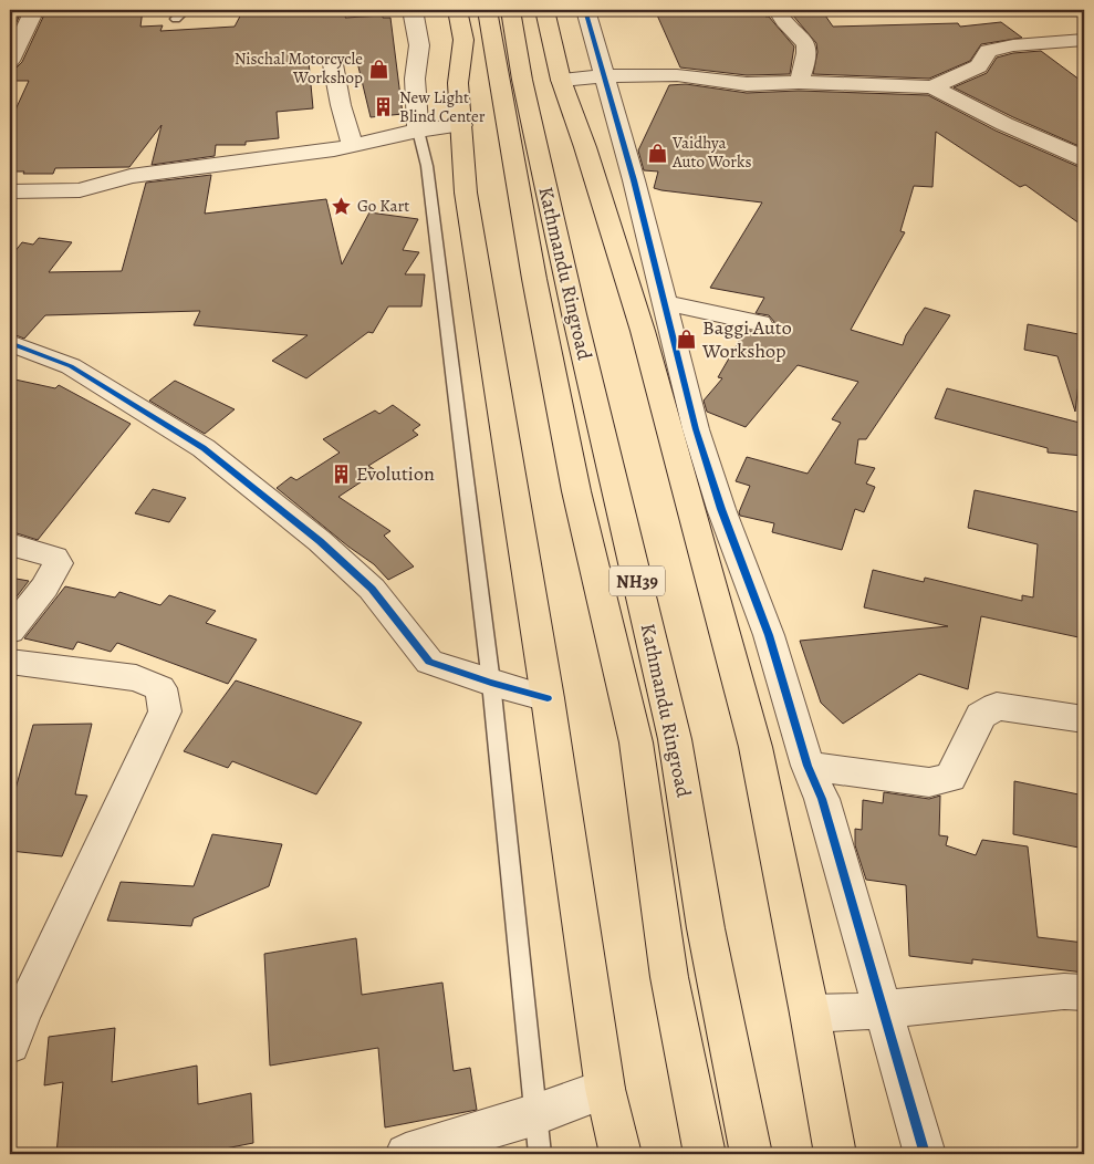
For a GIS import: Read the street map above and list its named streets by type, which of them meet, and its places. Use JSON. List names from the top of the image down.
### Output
{
  "streets": {
    "main road": ["Kathmandu Ringroad", "NH39"]
  },
  "places": {
    "shop": ["Nischal Motorcycle Workshop", "Vaidhya Auto Works", "Baggi Auto Workshop"],
    "building": ["New Light Blind Center", "Evolution"],
    "place": ["Go Kart"]
  }
}
